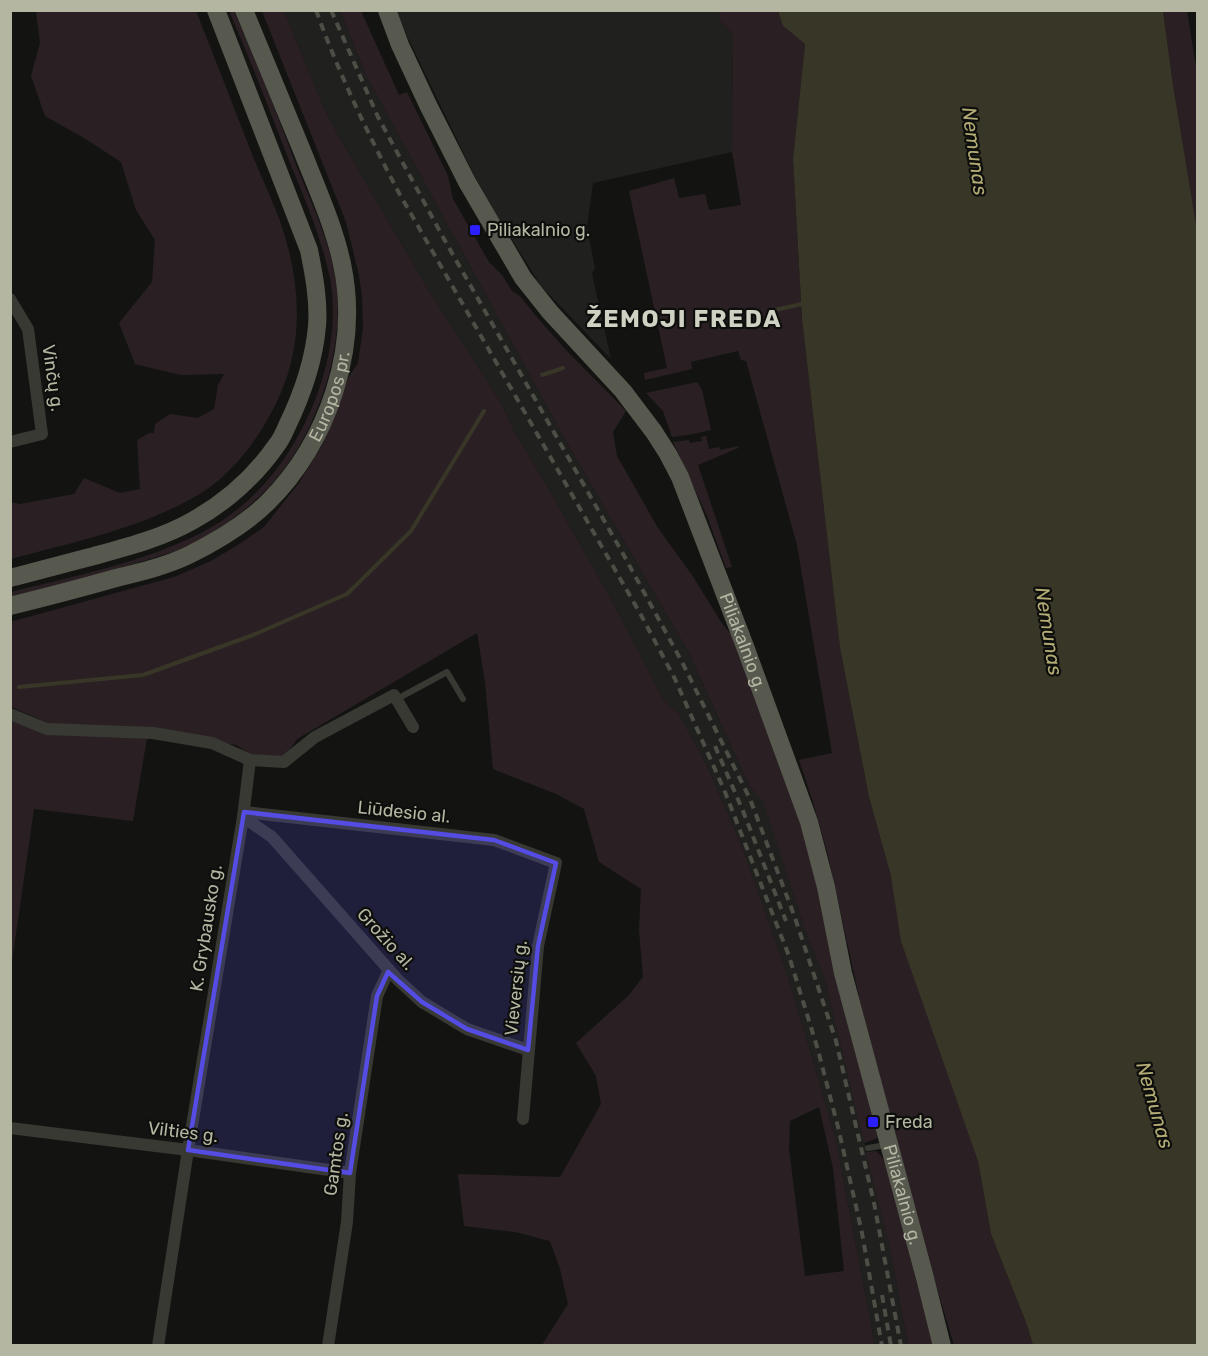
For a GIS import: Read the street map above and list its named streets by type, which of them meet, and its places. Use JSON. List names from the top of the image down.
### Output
{
  "streets": {
    "main road": ["Europos pr.", "Piliakalnio g."],
    "street": [
      "Vinčų g.",
      "Liūdesio al.",
      "K. Grybausko g.",
      "Grožio al.",
      "Vieversių g.",
      "Vilties g.",
      "Gamtos g."
    ]
  },
  "crossings": [
    ["Liūdesio al.", "K. Grybausko g."],
    ["Liūdesio al.", "Grožio al."],
    ["Liūdesio al.", "Vieversių g."],
    ["K. Grybausko g.", "Grožio al."],
    ["K. Grybausko g.", "Vilties g."],
    ["Grožio al.", "Vieversių g."],
    ["Grožio al.", "Gamtos g."],
    ["Vilties g.", "Gamtos g."]
  ],
  "districts": ["ŽEMOJI FREDA"],
  "water": ["Nemunas"],
  "places": {
    "transit": ["Piliakalnio g.", "Freda"]
  }
}
